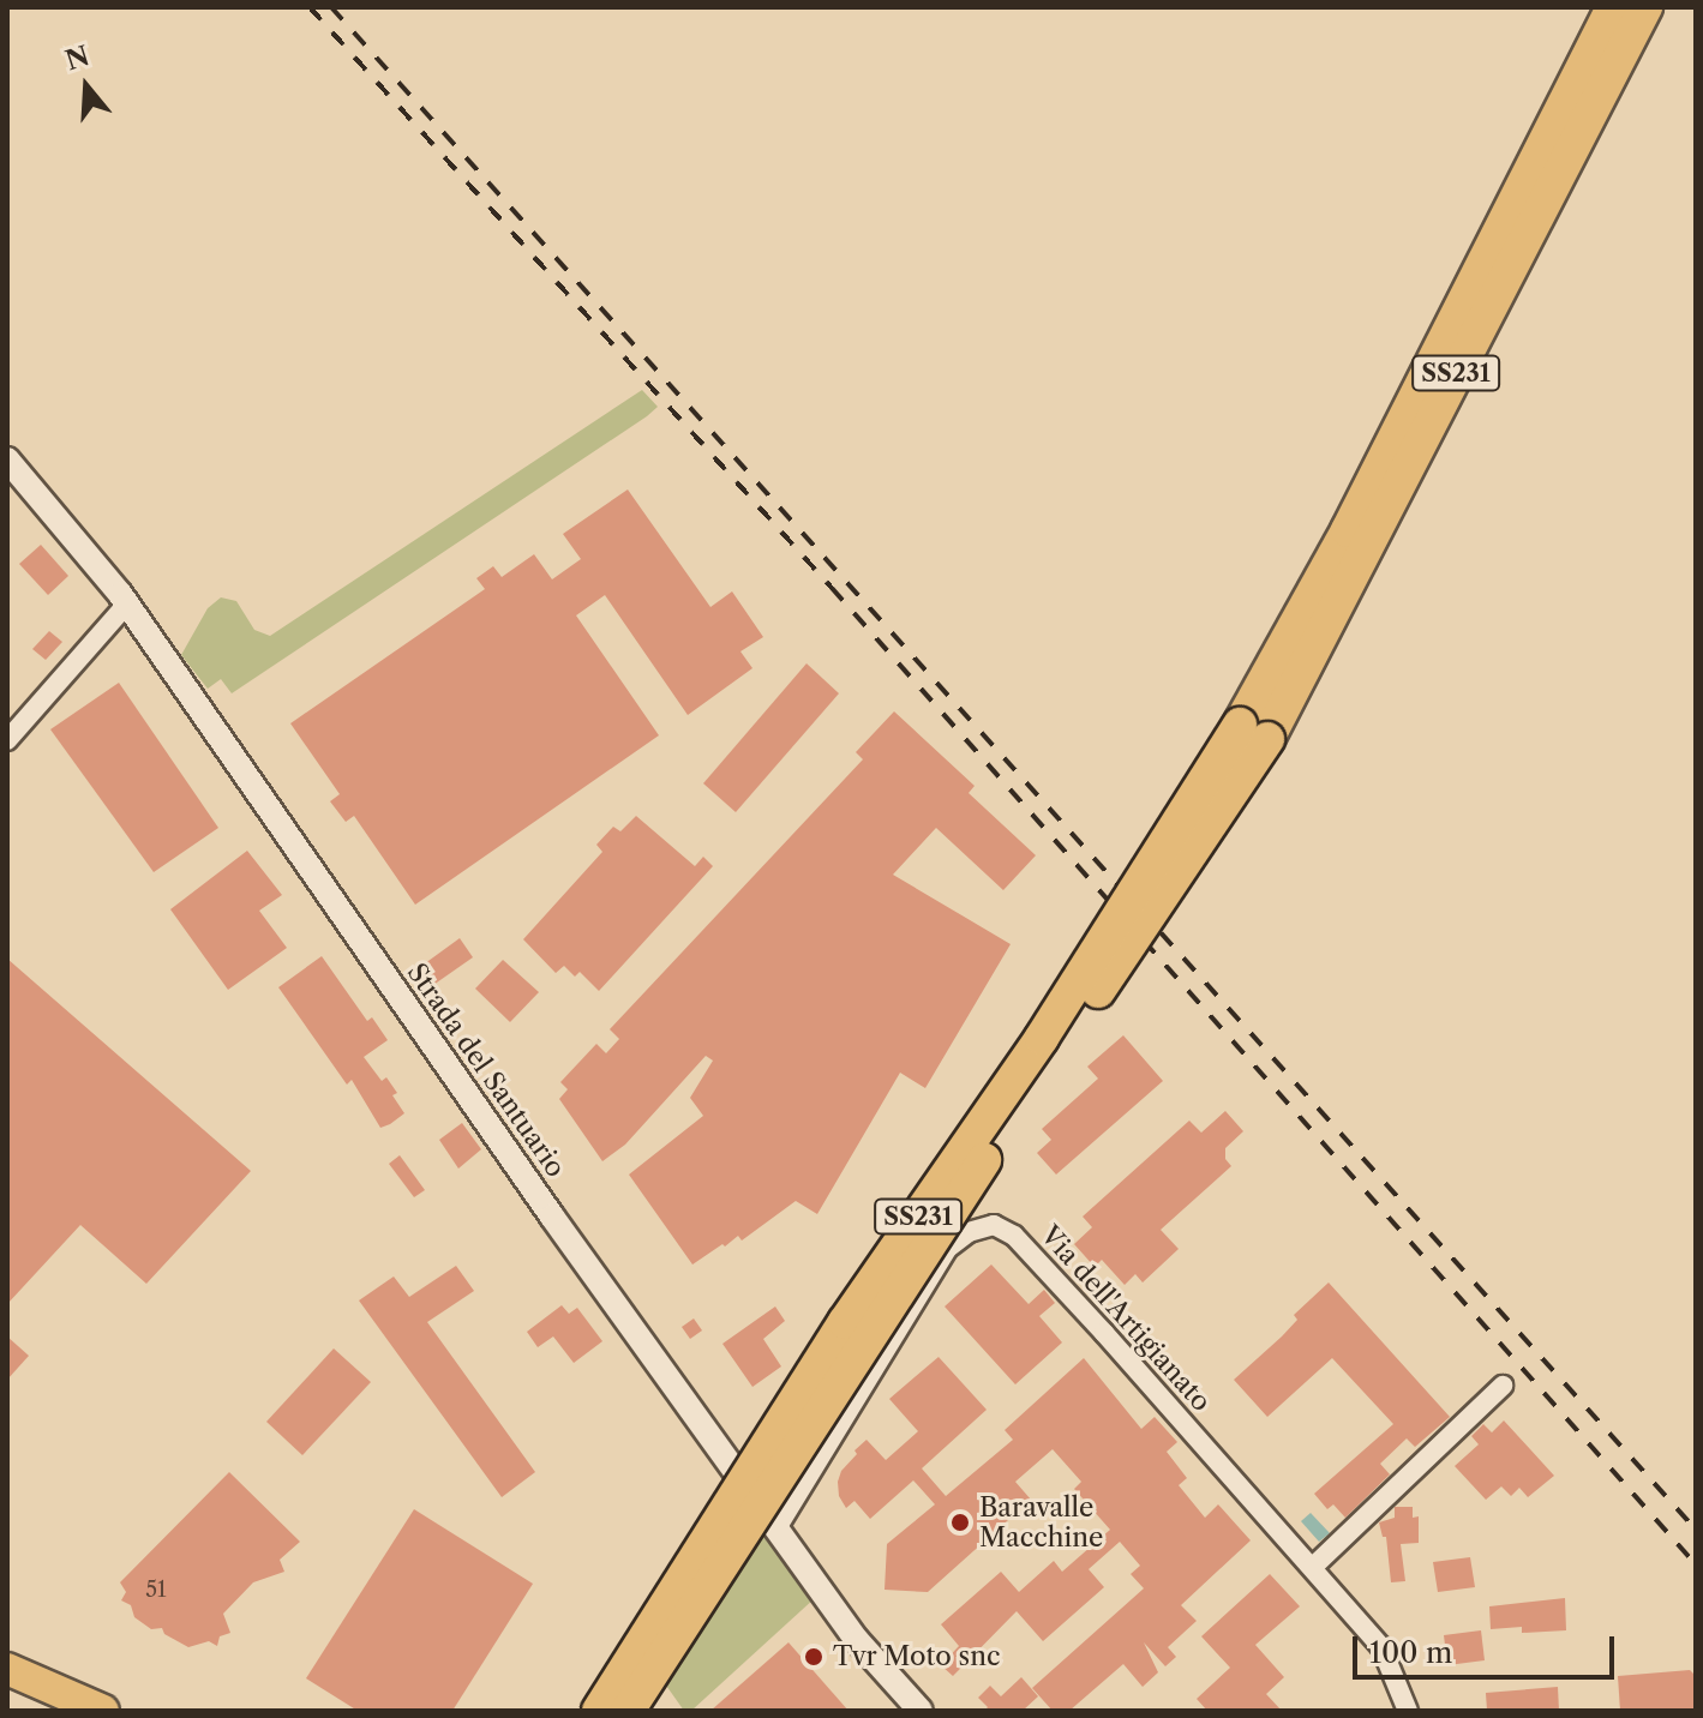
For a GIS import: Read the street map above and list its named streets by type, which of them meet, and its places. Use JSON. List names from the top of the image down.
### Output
{
  "streets": {
    "highway": ["SS231"],
    "street": ["Strada del Santuario", "Via dell'Artigianato"]
  },
  "crossings": [
    ["Strada del Santuario", "Via dell'Artigianato"]
  ],
  "places": ["Baravalle Macchine", "Tvr Moto snc"],
  "house_numbers": ["51"],
  "scale_bar": "100 m",
  "north": "top"
}
